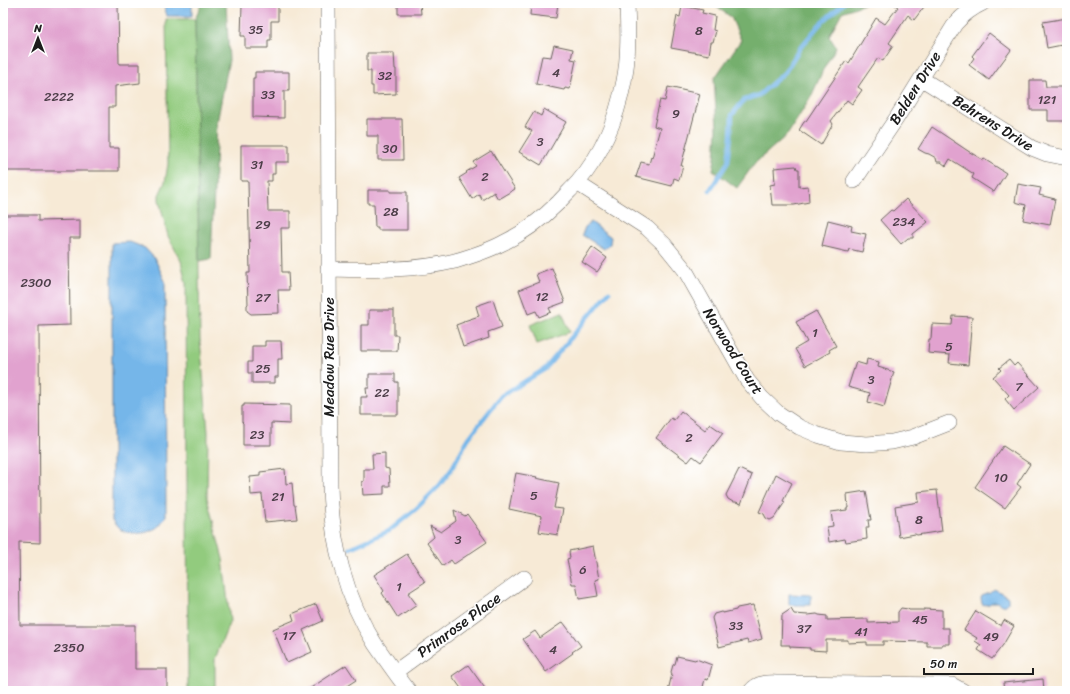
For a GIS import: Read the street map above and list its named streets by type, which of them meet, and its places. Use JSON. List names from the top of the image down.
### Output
{
  "streets": {
    "street": [
      "Belden Drive",
      "Behrens Drive",
      "Norwood Court",
      "Meadow Rue Drive",
      "Primrose Place"
    ]
  },
  "crossings": [
    ["Belden Drive", "Behrens Drive"],
    ["Meadow Rue Drive", "Primrose Place"]
  ],
  "house_numbers": [
    "35",
    "8",
    "4",
    "32",
    "33",
    "2222",
    "121",
    "9",
    "3",
    "30",
    "31",
    "2",
    "28",
    "234",
    "29",
    "2300",
    "12",
    "27",
    "1",
    "5",
    "25",
    "3",
    "7",
    "22",
    "23",
    "2",
    "10",
    "5",
    "21",
    "8",
    "3",
    "6",
    "1",
    "45",
    "33",
    "37",
    "41",
    "17",
    "49",
    "2350",
    "4"
  ],
  "scale_bar": "50 m",
  "north": "top"
}
